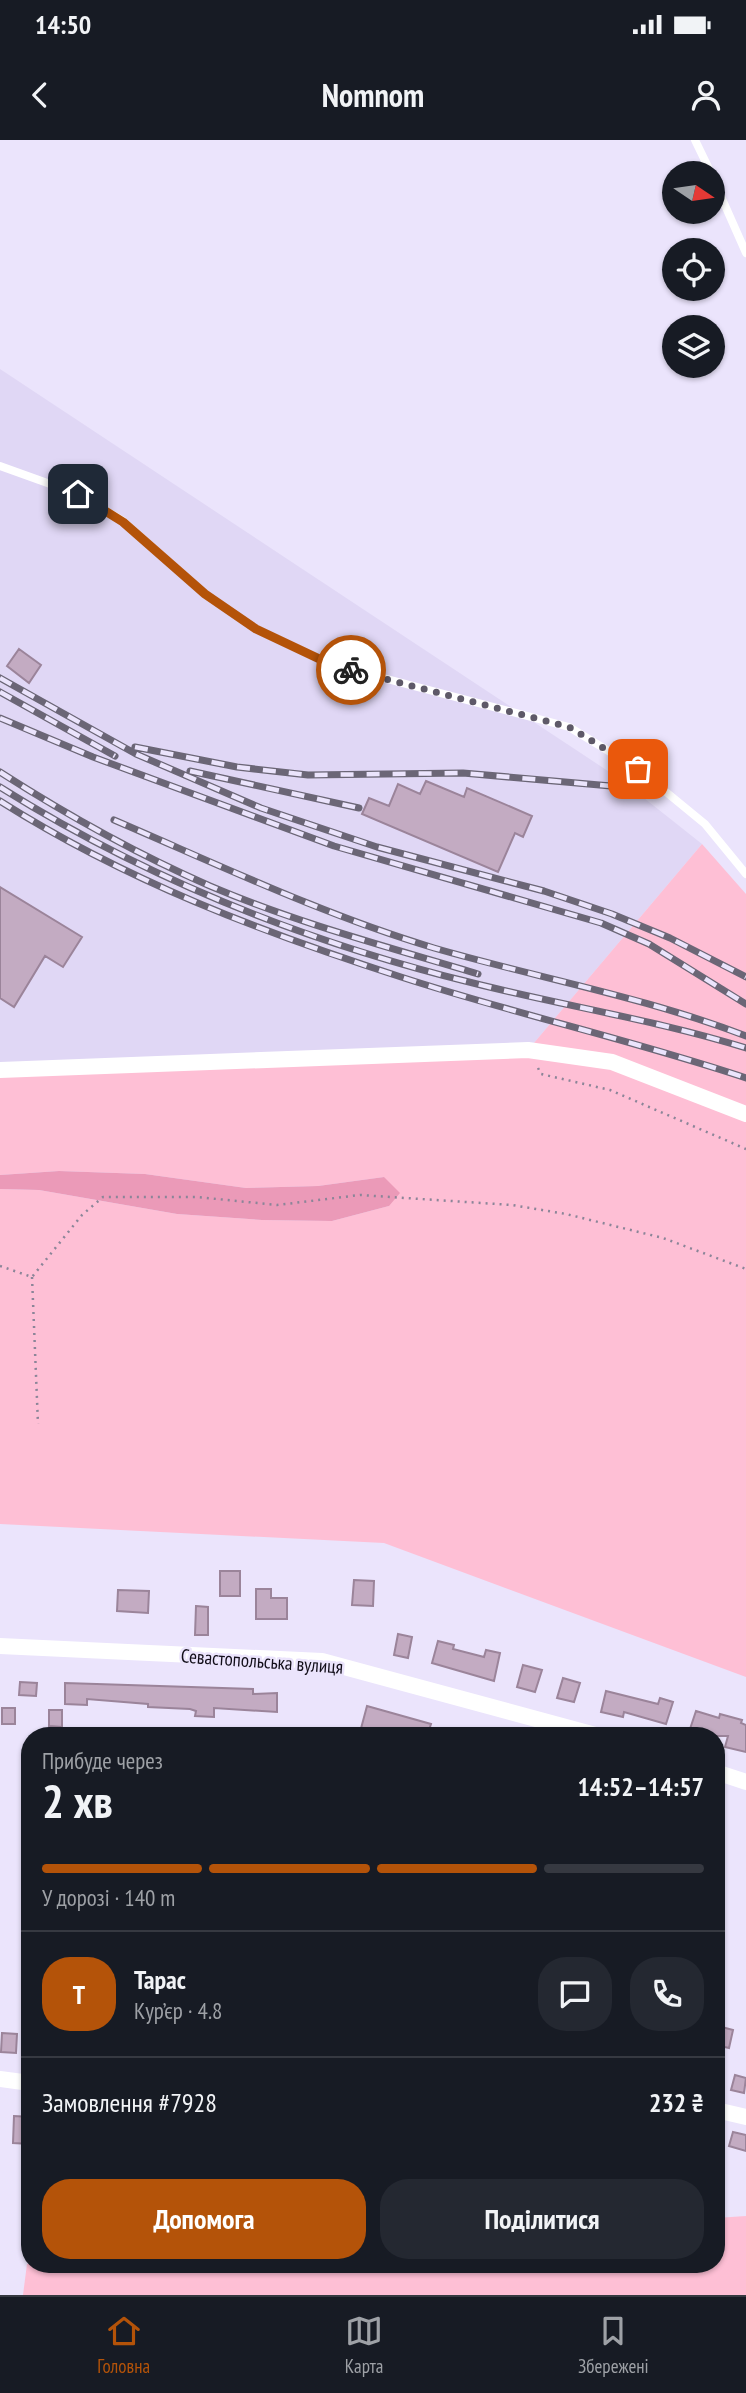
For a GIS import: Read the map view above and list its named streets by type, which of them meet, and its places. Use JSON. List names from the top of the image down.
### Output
{
  "streets": {
    "street": ["Севастопольська вулиця"]
  },
  "north": "right",
  "page": {
    "status": "14:50",
    "header": "Nomnom",
    "heading": ["2 хв", "Прибуде через", "14:52–14:57"],
    "panel": [
      "Тарас",
      "Кур’єр · 4.8",
      "Замовлення #7928",
      "232 ₴"
    ],
    "bar": "У дорозі · 140 m",
    "round": "Т",
    "buttons": ["Допомога", "Поділитися"],
    "tabs": ["Головна", "Карта", "Збережені"]
  }
}
